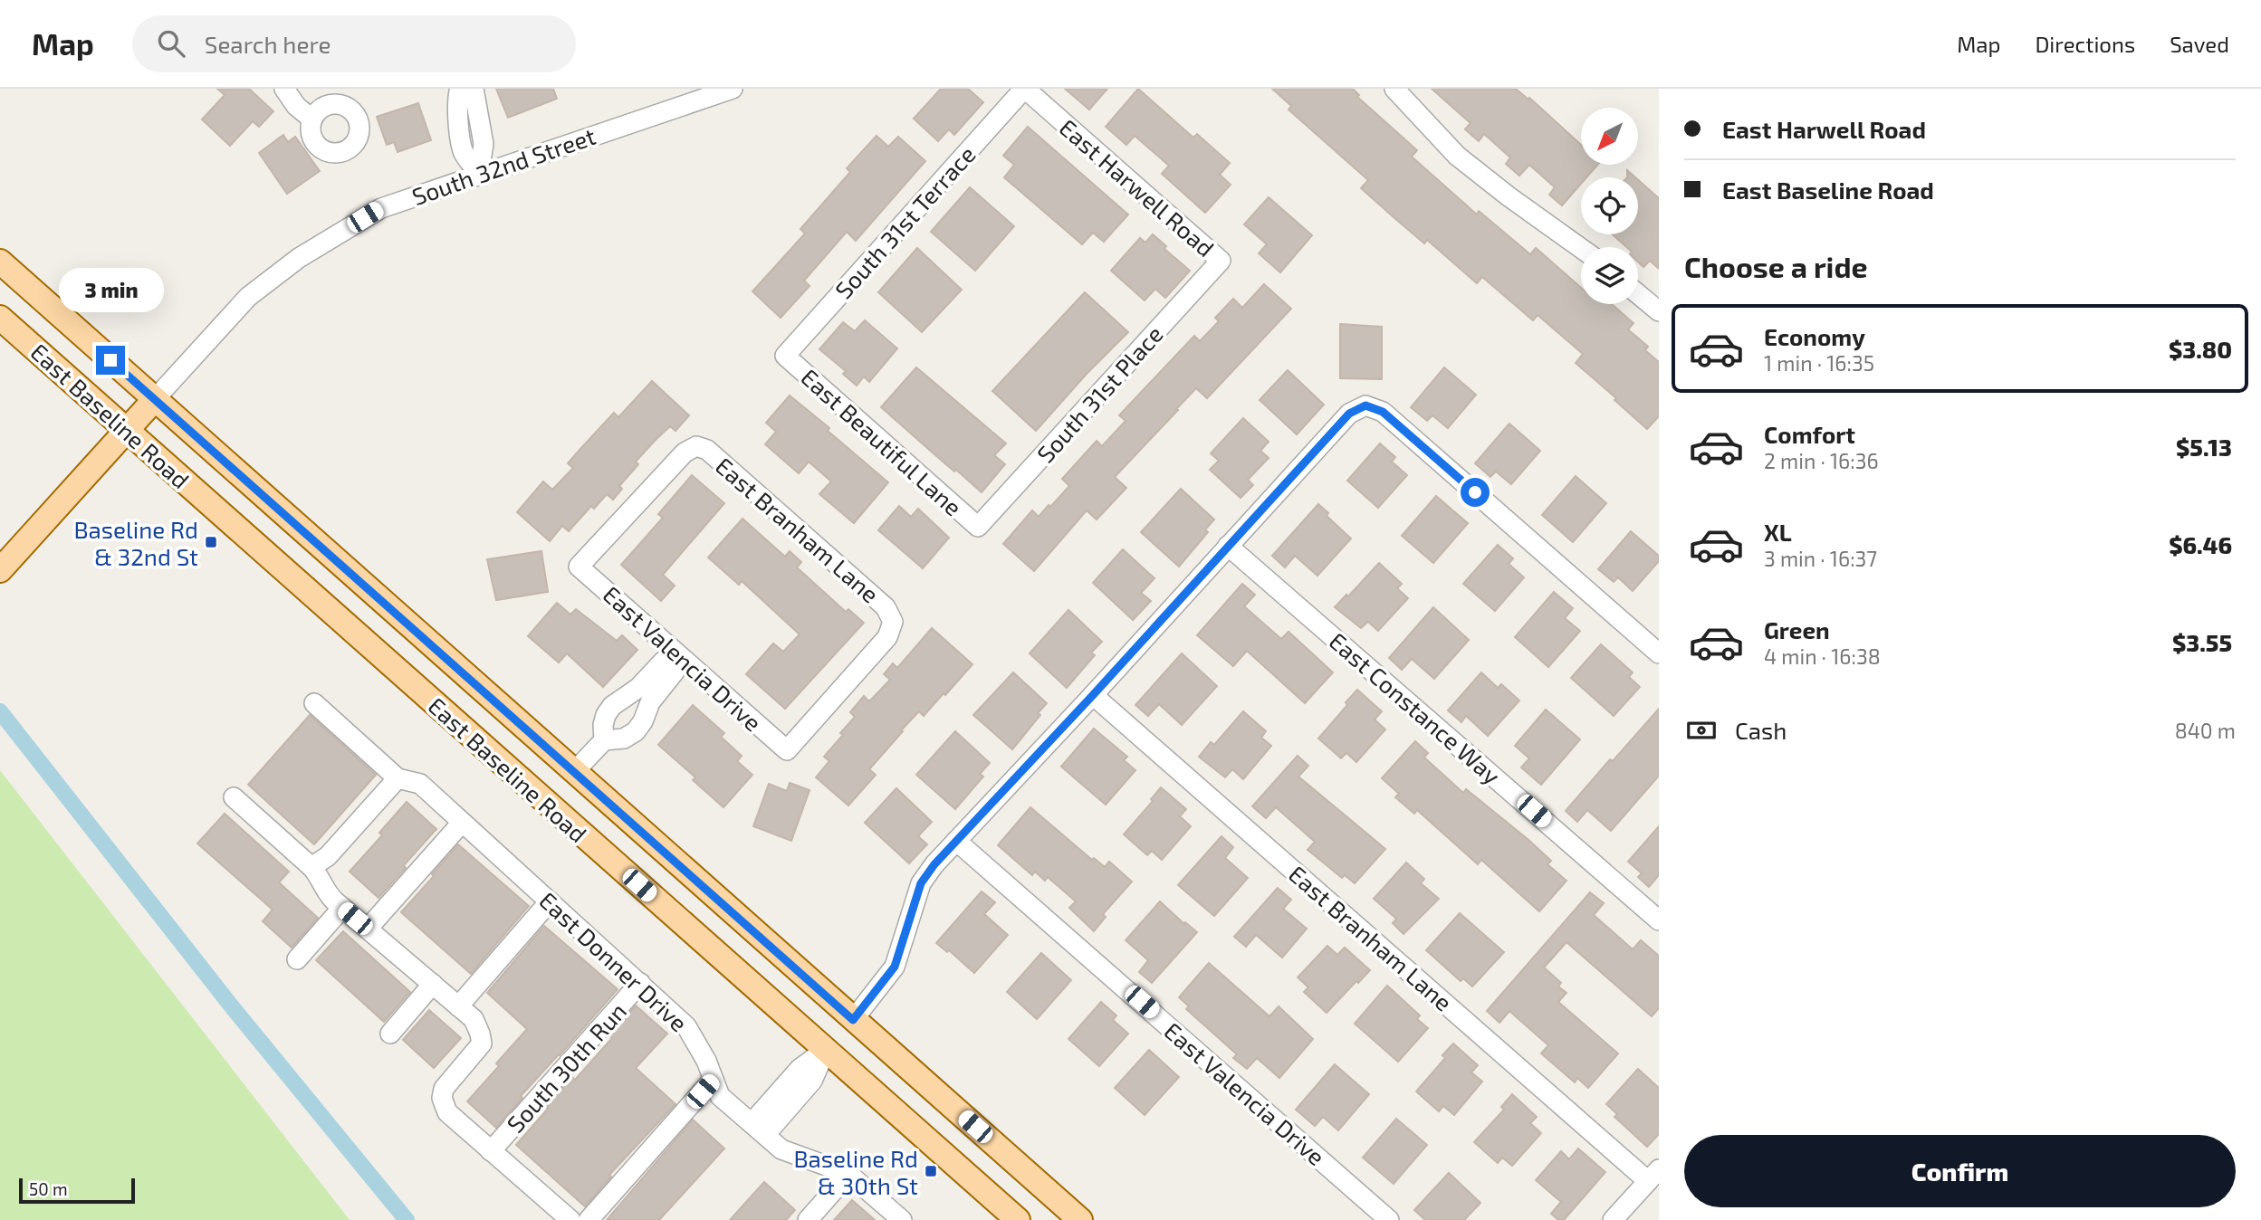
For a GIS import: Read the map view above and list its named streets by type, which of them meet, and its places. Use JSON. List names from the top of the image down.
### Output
{
  "streets": {
    "main road": ["South 32nd Street", "East Baseline Road"],
    "street": [
      "East Harwell Road",
      "South 31st Terrace",
      "South 31st Place",
      "East Beautiful Lane",
      "East Branham Lane",
      "East Valencia Drive",
      "East Constance Way",
      "East Donner Drive",
      "South 30th Run"
    ]
  },
  "crossings": [
    ["South 32nd Street", "East Baseline Road"],
    ["East Harwell Road", "South 31st Terrace"],
    ["East Harwell Road", "South 31st Place"],
    ["South 31st Terrace", "East Beautiful Lane"],
    ["South 31st Place", "East Beautiful Lane"],
    ["East Branham Lane", "East Valencia Drive"],
    ["East Donner Drive", "South 30th Run"]
  ],
  "places": {
    "transit": ["Baseline Rd & 32nd St", "Baseline Rd & 30th St"]
  },
  "scale_bar": "50 m",
  "north": "bottom left",
  "page": {
    "header": "Map",
    "search": "Search here",
    "nav": ["Map", "Directions", "Saved"],
    "banner": ["East Harwell Road", "East Baseline Road"],
    "heading": "Choose a ride",
    "bubble": "3 min",
    "list": [
      {
        "name": "Economy",
        "note": "1 min · 16:35",
        "value": "$3.80"
      },
      {
        "name": "Comfort",
        "note": "2 min · 16:36",
        "value": "$5.13"
      },
      {
        "name": "XL",
        "note": "3 min · 16:37",
        "value": "$6.46"
      },
      {
        "name": "Green",
        "note": "4 min · 16:38",
        "value": "$3.55"
      }
    ],
    "pay": ["Cash", "840 m"],
    "buttons": "Confirm",
    "scale": "50 m"
  }
}
